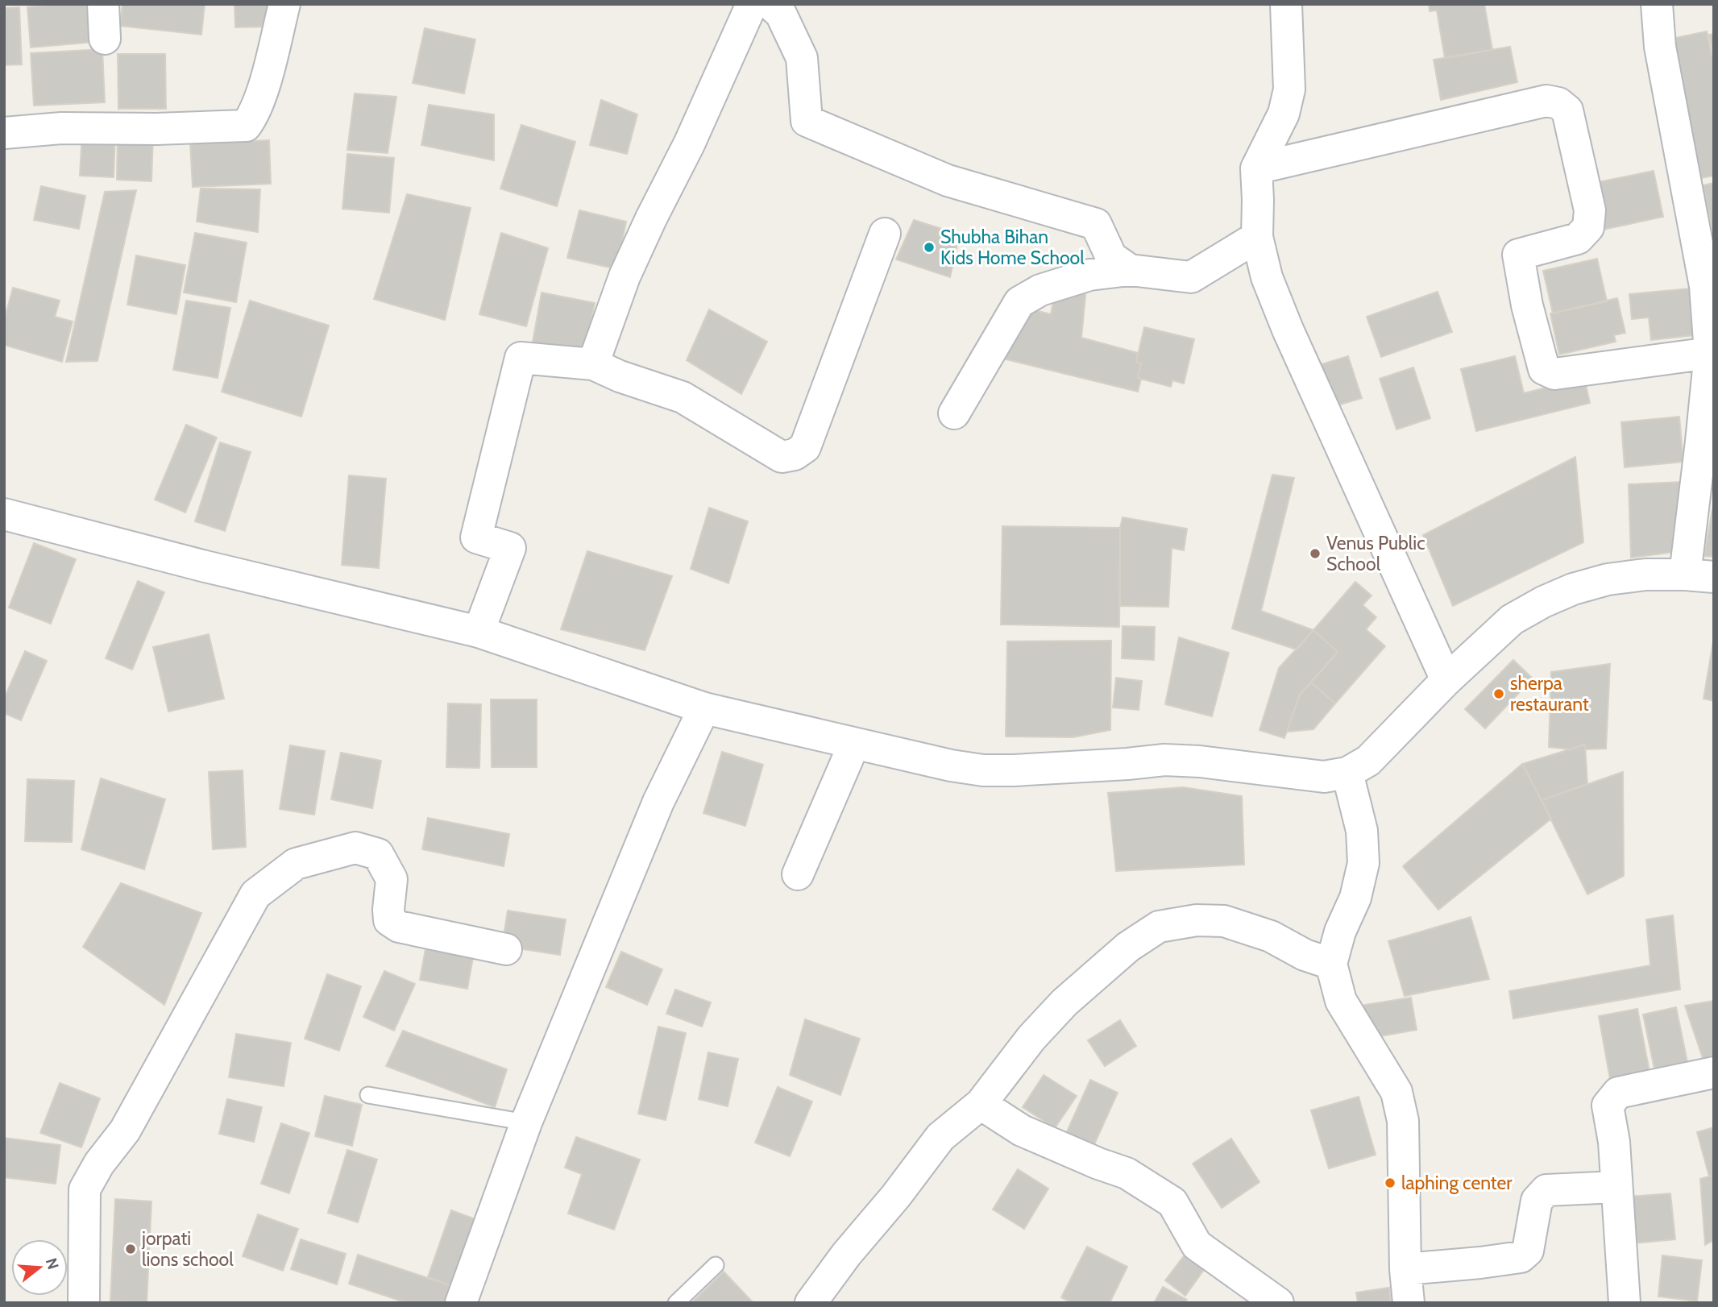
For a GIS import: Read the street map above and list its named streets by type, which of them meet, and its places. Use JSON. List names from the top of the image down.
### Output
{
  "places": [
    "Shubha Bihan Kids Home School",
    "Venus Public School",
    "sherpa restaurant",
    "laphing center",
    "jorpati lions school"
  ],
  "north": "right"
}
